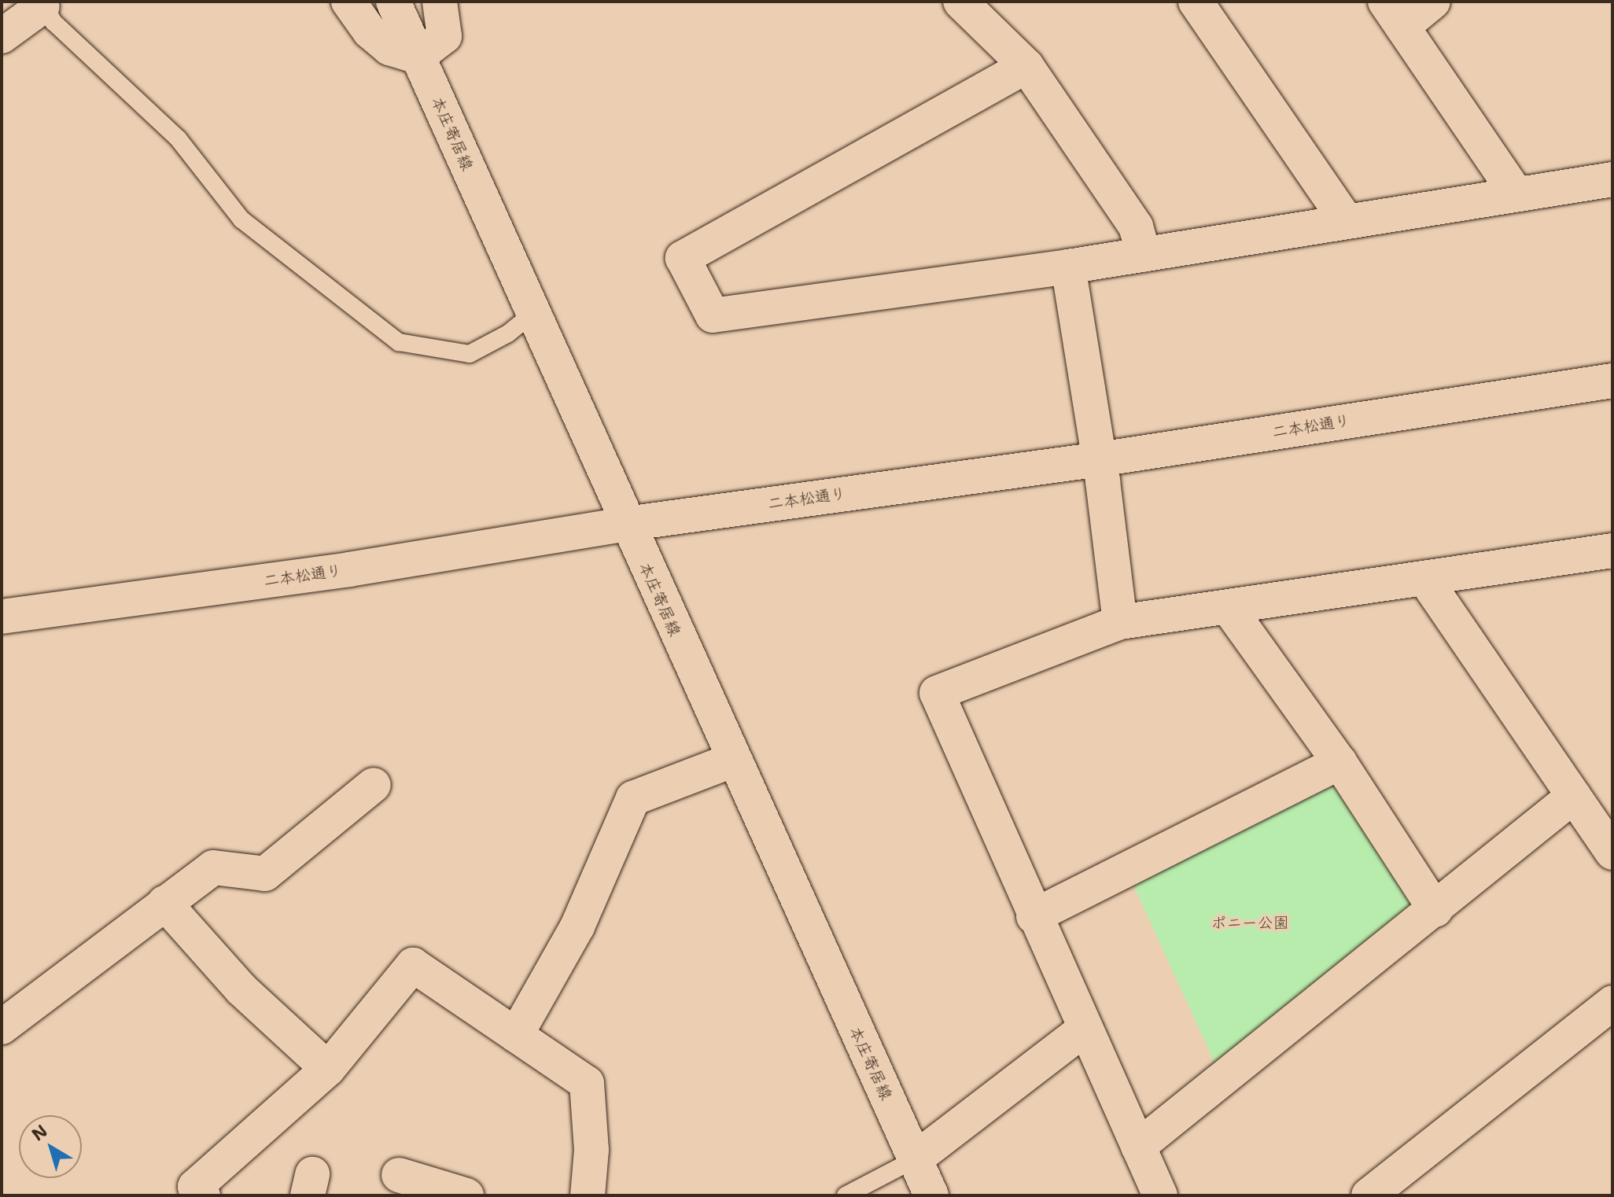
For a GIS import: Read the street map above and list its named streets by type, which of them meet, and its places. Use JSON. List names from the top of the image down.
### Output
{
  "streets": {
    "street": ["本庄寄居線", "二本松通り"]
  },
  "crossings": [
    ["本庄寄居線", "二本松通り"]
  ],
  "parks": ["ポニー公園"],
  "north": "top left"
}
